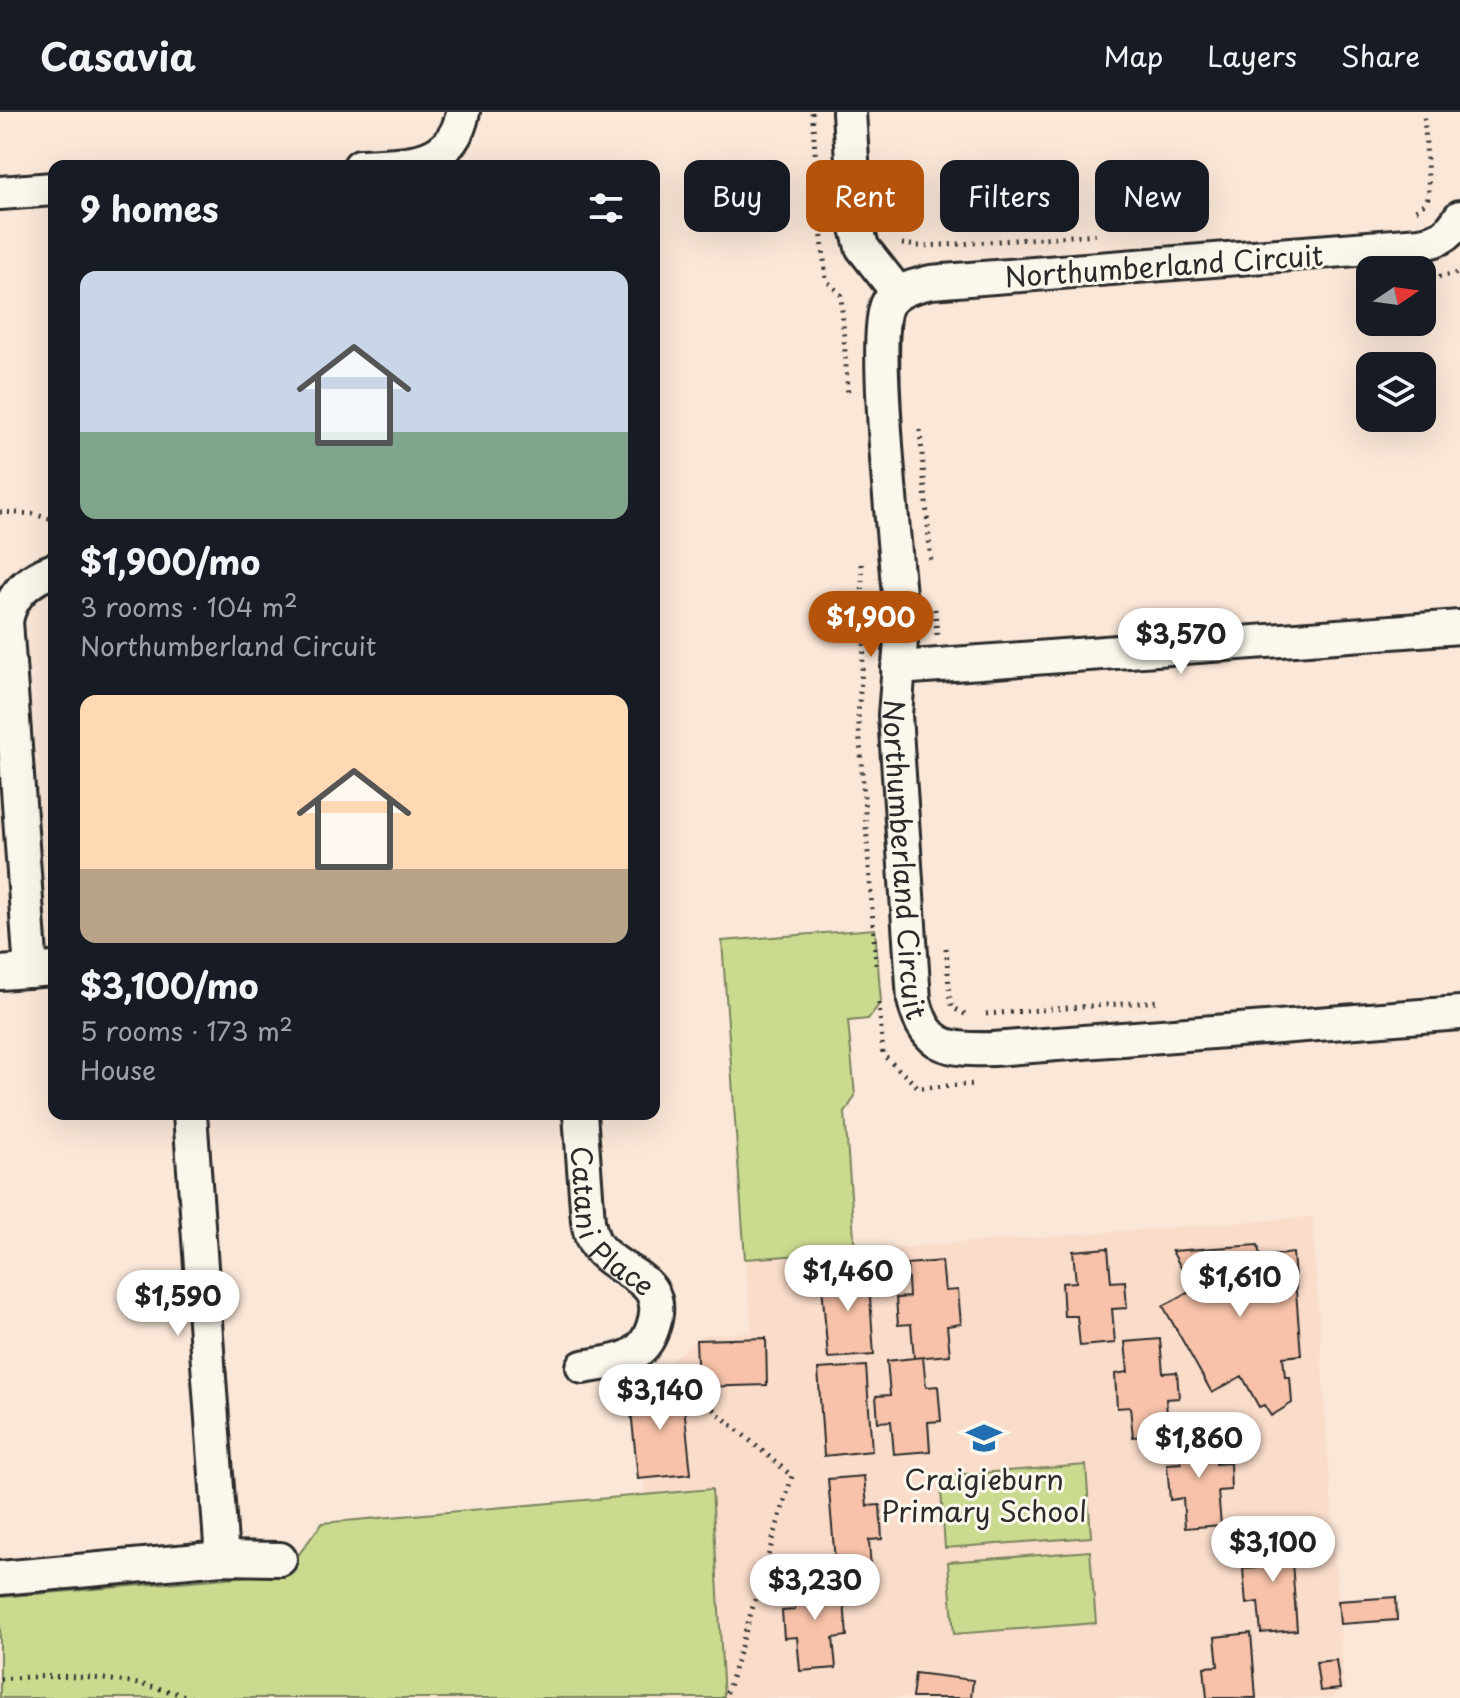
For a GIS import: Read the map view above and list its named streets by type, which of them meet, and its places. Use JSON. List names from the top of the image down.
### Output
{
  "streets": {
    "street": ["Northumberland Circuit", "Catani Place"]
  },
  "places": {
    "school or university": ["Craigieburn Primary School"]
  },
  "north": "right",
  "page": {
    "header": "Casavia",
    "nav": ["Map", "Layers", "Share"],
    "chip": [
      "Buy",
      "Rent",
      "Filters",
      "New"
    ],
    "heading": "9 homes",
    "list": [
      {
        "name": "$1,900/mo",
        "note": "3 rooms · 104 m² · Northumberland Circuit"
      },
      {
        "name": "$3,100/mo",
        "note": "5 rooms · 173 m² · House"
      }
    ],
    "price": [
      "$1,900",
      "$3,570",
      "$1,460",
      "$1,610",
      "$1,590",
      "$3,140",
      "$1,860",
      "$3,100",
      "$3,230"
    ]
  }
}
